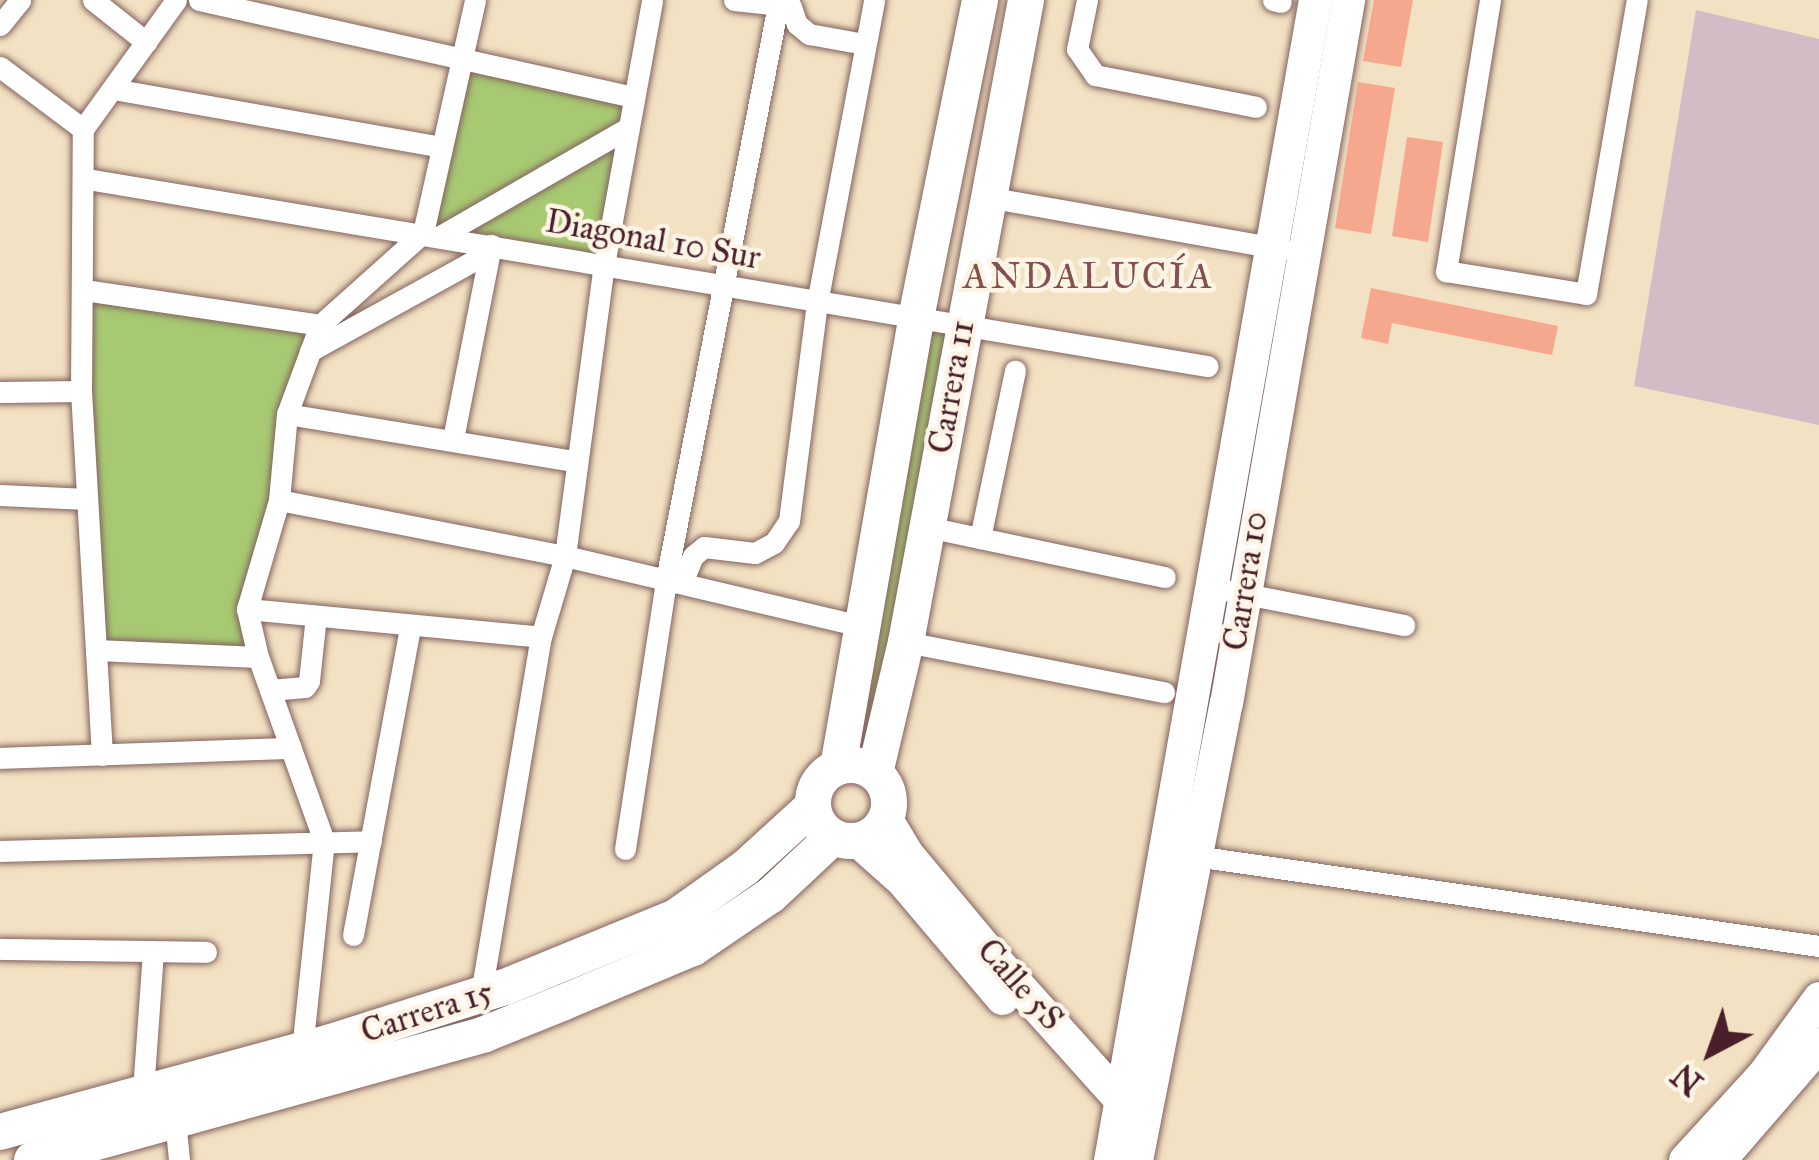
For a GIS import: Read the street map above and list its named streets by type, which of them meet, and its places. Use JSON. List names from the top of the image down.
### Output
{
  "streets": {
    "main road": [
      "Carrera 11",
      "Carrera 10",
      "Calle 5S",
      "Carrera 15"
    ],
    "street": ["Diagonal 10 Sur"]
  },
  "crossings": [
    ["Diagonal 10 Sur", "Carrera 11"],
    ["Carrera 10", "Calle 5S"],
    ["Calle 5S", "Carrera 15"]
  ],
  "districts": ["ANDALUCÍA"],
  "north": "bottom left"
}
